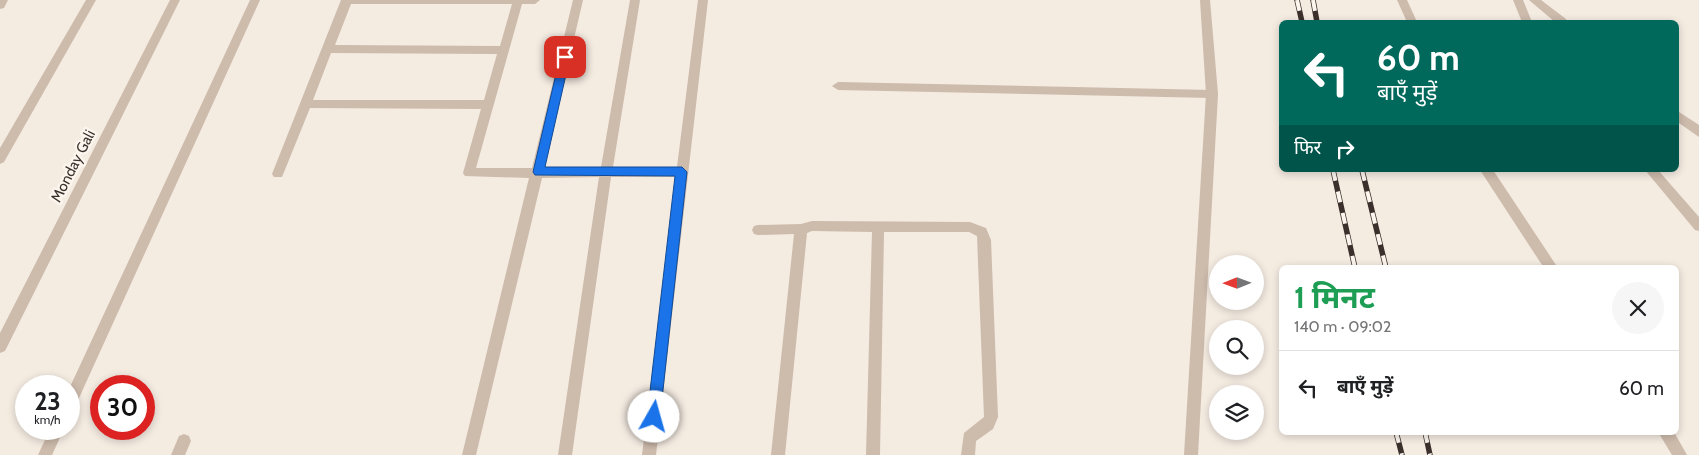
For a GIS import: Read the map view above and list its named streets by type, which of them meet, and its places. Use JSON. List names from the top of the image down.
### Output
{
  "streets": {
    "street": ["Monday Gali"]
  },
  "north": "left",
  "page": {
    "turn": ["60 m", "बाएँ मुड़ें"],
    "then": "फिर",
    "heading": ["1 मिनट", "140 m · 09:02"],
    "list": [
      {
        "name": "बाएँ मुड़ें",
        "value": "60 m"
      }
    ],
    "speed": "23 km/h",
    "limit": "30"
  }
}
